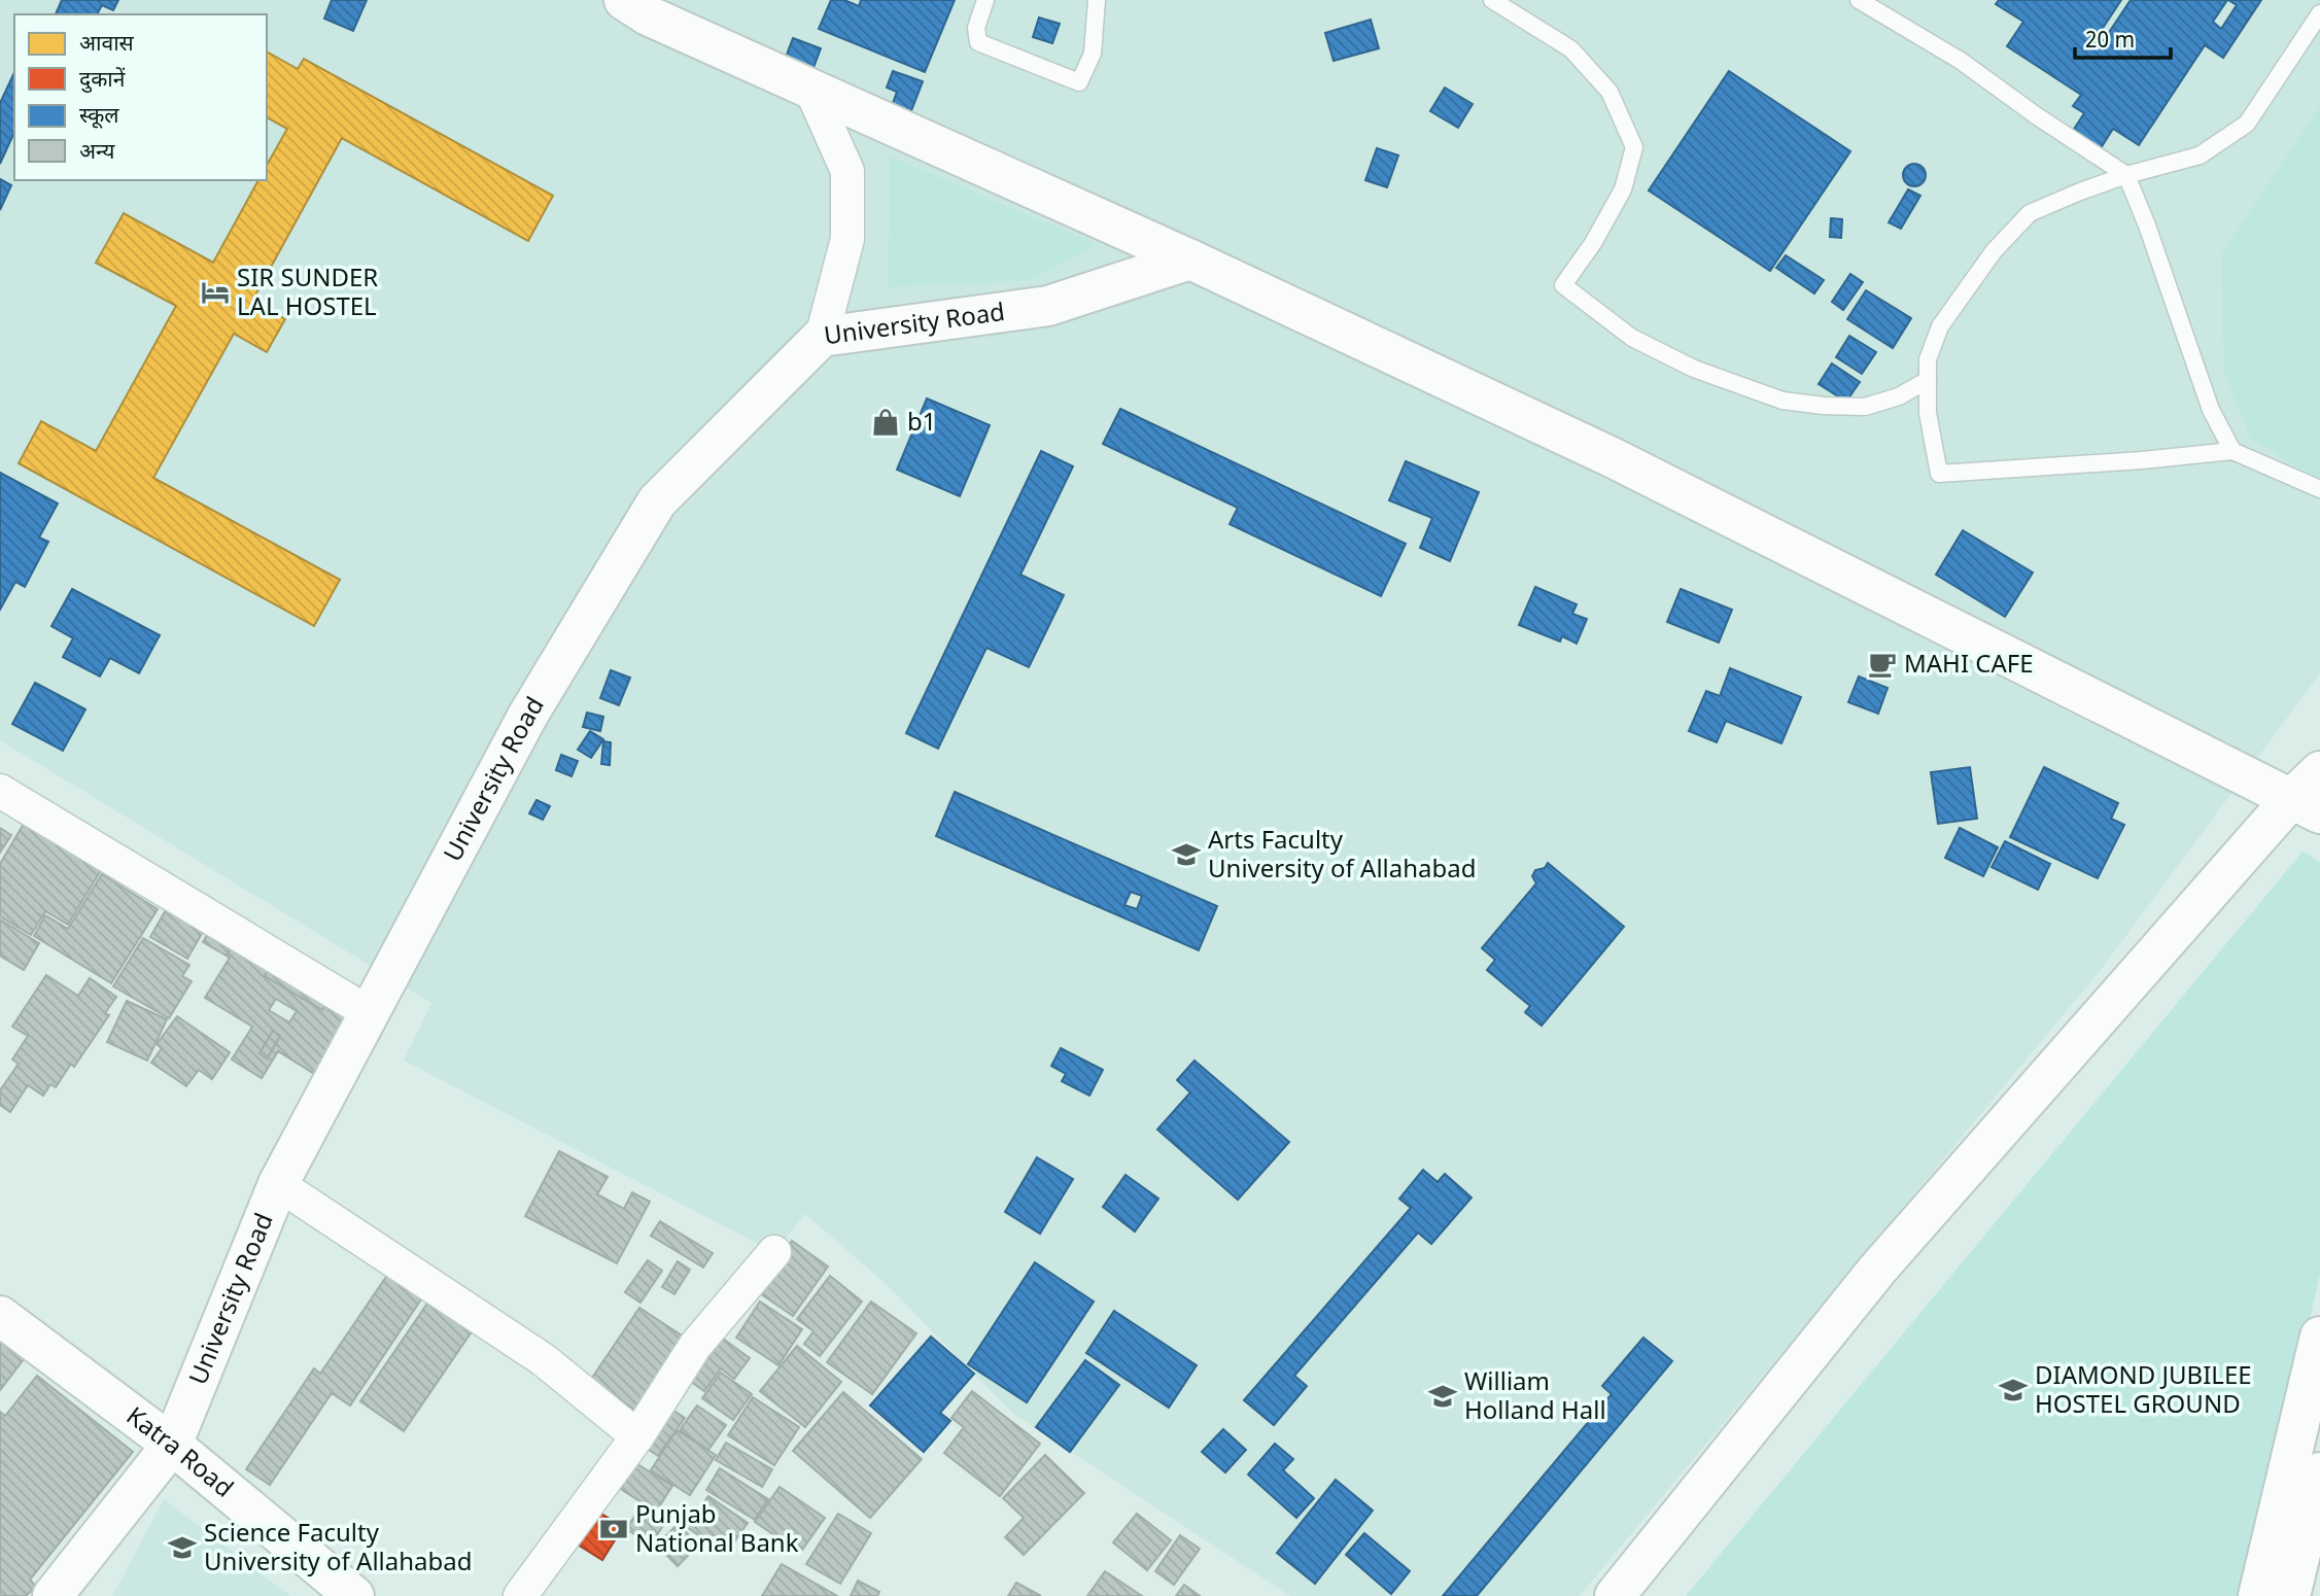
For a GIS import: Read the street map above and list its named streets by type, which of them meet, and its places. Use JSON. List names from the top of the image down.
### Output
{
  "streets": {
    "main road": ["University Road", "Katra Road"]
  },
  "crossings": [
    ["University Road", "Katra Road"]
  ],
  "places": {
    "hotel": ["SIR SUNDER LAL HOSTEL"],
    "shop": ["b1"],
    "cafe": ["MAHI CAFE"],
    "school or university": [
      "Arts Faculty University of Allahabad",
      "DIAMOND JUBILEE HOSTEL GROUND",
      "William Holland Hall",
      "Science Faculty University of Allahabad"
    ],
    "bank": ["Punjab National Bank"]
  },
  "legend": [
    "आवास",
    "दुकानें",
    "स्कूल",
    "अन्य"
  ],
  "scale_bar": "20 m"
}
